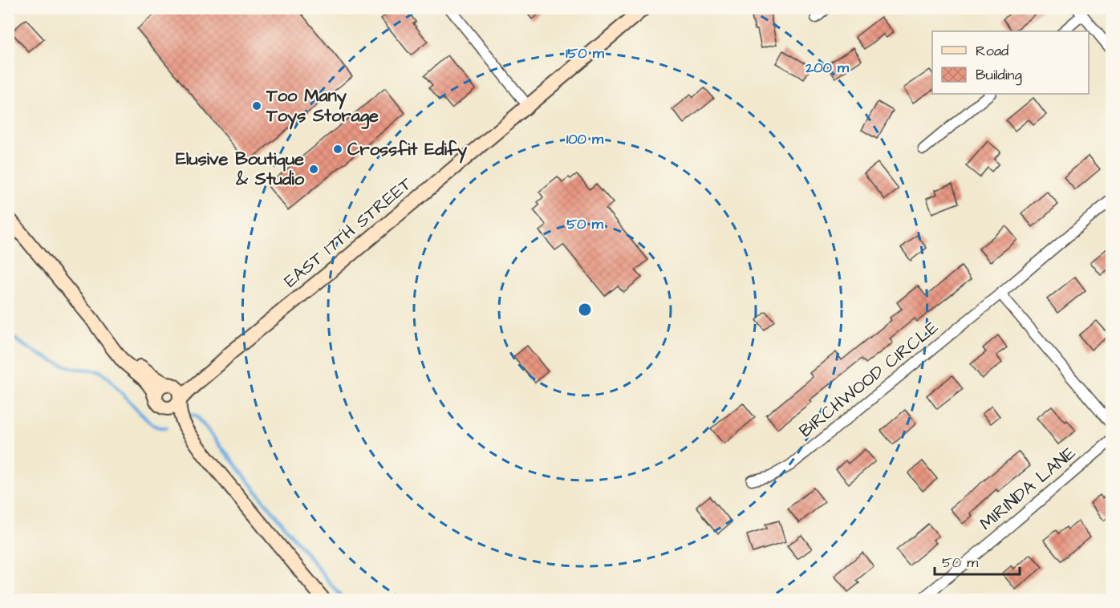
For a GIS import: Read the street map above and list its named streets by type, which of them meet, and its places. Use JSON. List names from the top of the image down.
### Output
{
  "streets": {
    "main road": ["EAST 17TH STREET"],
    "street": ["BIRCHWOOD CIRCLE", "MIRINDA LANE"]
  },
  "places": ["Too Many Toys Storage", "Crossfit Edify", "Elusive Boutique & Studio"],
  "legend": ["Road", "Building"],
  "scale_bar": "50 m",
  "rings": [
    "150 m",
    "200 m",
    "100 m",
    "50 m"
  ]
}
